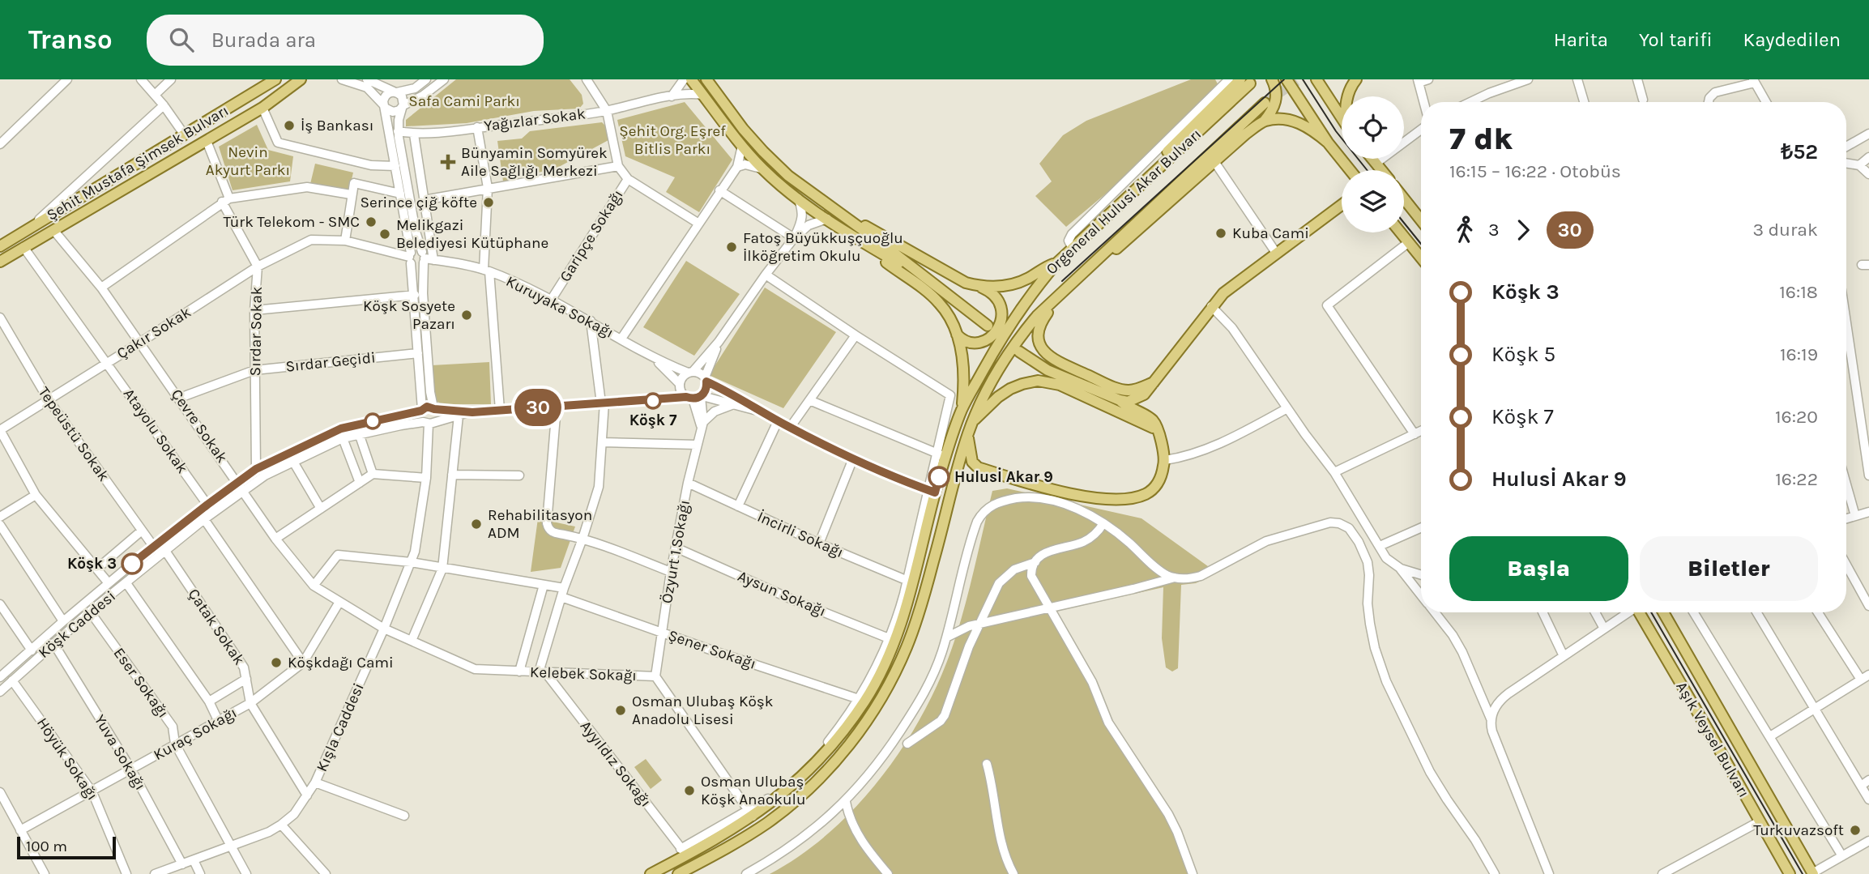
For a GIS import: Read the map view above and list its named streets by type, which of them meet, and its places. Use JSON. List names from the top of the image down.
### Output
{
  "streets": {
    "main road": ["Şehit Mustafa Şimsek Bulvarı", "Orgeneral Hulusi Akar Bulvarı", "Aşık Veysel Bulvarı"],
    "street": [
      "Yağızlar Sokak",
      "Garipçe Sokağı",
      "Kuruyaka Sokağı",
      "Sırdar Sokak",
      "Çakır Sokak",
      "Sırdar Geçidi",
      "Çevre Sokak",
      "Atayolu Sokak",
      "Tepeüstü Sokak",
      "İncirli Sokağı",
      "Özyurt 1.Sokağı",
      "Aysun Sokağı",
      "Köşk Caddesi",
      "Çatak Sokak",
      "Şener Sokağı",
      "Kelebek Sokağı",
      "Eser Sokağı",
      "Kışla Caddesi",
      "Kuraç Sokağı",
      "Yuva Sokağı",
      "Höyük Sokağı",
      "Ayyıldız Sokağı"
    ]
  },
  "crossings": [
    ["Yağızlar Sokak", "Garipçe Sokağı"],
    ["Şehit Mustafa Şimsek Bulvarı", "Sırdar Sokak"],
    ["Şehit Mustafa Şimsek Bulvarı", "Çevre Sokak"],
    ["Şehit Mustafa Şimsek Bulvarı", "Atayolu Sokak"],
    ["Orgeneral Hulusi Akar Bulvarı", "İncirli Sokağı"],
    ["Orgeneral Hulusi Akar Bulvarı", "Şener Sokağı"],
    ["Orgeneral Hulusi Akar Bulvarı", "Kelebek Sokağı"],
    ["Orgeneral Hulusi Akar Bulvarı", "Ayyıldız Sokağı"],
    ["Garipçe Sokağı", "Kuruyaka Sokağı"],
    ["Sırdar Sokak", "Çakır Sokak"],
    ["Sırdar Sokak", "Sırdar Geçidi"],
    ["Sırdar Sokak", "Köşk Caddesi"],
    ["Çakır Sokak", "Çevre Sokak"],
    ["Çakır Sokak", "Atayolu Sokak"],
    ["Çakır Sokak", "Tepeüstü Sokak"],
    ["Sırdar Geçidi", "Çevre Sokak"],
    ["Çevre Sokak", "Köşk Caddesi"],
    ["Çevre Sokak", "Kelebek Sokağı"],
    ["Çevre Sokak", "Kışla Caddesi"],
    ["Çevre Sokak", "Kuraç Sokağı"],
    ["Atayolu Sokak", "Köşk Caddesi"],
    ["Tepeüstü Sokak", "Köşk Caddesi"],
    ["İncirli Sokağı", "Özyurt 1.Sokağı"],
    ["Özyurt 1.Sokağı", "Aysun Sokağı"],
    ["Özyurt 1.Sokağı", "Şener Sokağı"],
    ["Özyurt 1.Sokağı", "Kelebek Sokağı"],
    ["Köşk Caddesi", "Çatak Sokak"],
    ["Köşk Caddesi", "Eser Sokağı"],
    ["Köşk Caddesi", "Kışla Caddesi"],
    ["Köşk Caddesi", "Yuva Sokağı"],
    ["Köşk Caddesi", "Höyük Sokağı"],
    ["Çatak Sokak", "Kışla Caddesi"],
    ["Çatak Sokak", "Kuraç Sokağı"],
    ["Kelebek Sokağı", "Kışla Caddesi"],
    ["Kelebek Sokağı", "Ayyıldız Sokağı"],
    ["Eser Sokağı", "Kışla Caddesi"],
    ["Eser Sokağı", "Kuraç Sokağı"],
    ["Kışla Caddesi", "Yuva Sokağı"],
    ["Kuraç Sokağı", "Yuva Sokağı"],
    ["Kuraç Sokağı", "Höyük Sokağı"]
  ],
  "parks": ["Safa Cami Parkı", "Şehit Org. Eşref Bitlis Parkı", "Nevin Akyurt Parkı"],
  "places": {
    "other": [
      "İş Bankası",
      "Serince çiğ köfte",
      "Türk Telekom - SMC",
      "Kuba Cami",
      "Melikgazi Belediyesi Kütüphane",
      "Fatoş Büyükkuşçuoğlu İlköğretim Okulu",
      "Köşk Sosyete Pazarı",
      "Köşk 7",
      "Hulusİ Akar 9",
      "Rehabilitasyon ADM",
      "Köşk 3",
      "Köşkdağı Cami",
      "Osman Ulubaş Köşk Anadolu Lisesi",
      "Osman Ulubaş Köşk Anaokulu",
      "Turkuvazsoft"
    ],
    "health": ["Bünyamin Somyürek Aile Sağlığı Merkezi"]
  },
  "lines": ["bus line 30"],
  "scale_bar": "100 m",
  "page": {
    "header": "Transo",
    "search": "Burada ara",
    "nav": ["Harita", "Yol tarifi", "Kaydedilen"],
    "on_map": "30",
    "heading": ["7 dk", "16:15 – 16:22 · Otobüs", "₺52"],
    "legs": ["3", "30", "3 durak"],
    "list": [
      {
        "name": "Köşk 3",
        "value": "16:18"
      },
      {
        "name": "Köşk 5",
        "value": "16:19"
      },
      {
        "name": "Köşk 7",
        "value": "16:20"
      },
      {
        "name": "Hulusİ Akar 9",
        "value": "16:22"
      }
    ],
    "buttons": ["Başla", "Biletler"],
    "scale": "100 m"
  }
}
